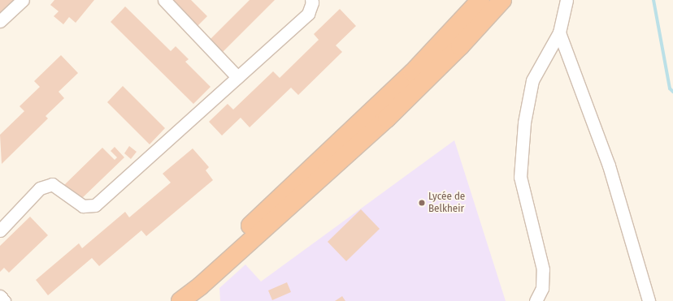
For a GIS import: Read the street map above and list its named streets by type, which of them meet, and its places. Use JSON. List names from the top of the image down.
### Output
{
  "places": ["Lycée de Belkheir"]
}
